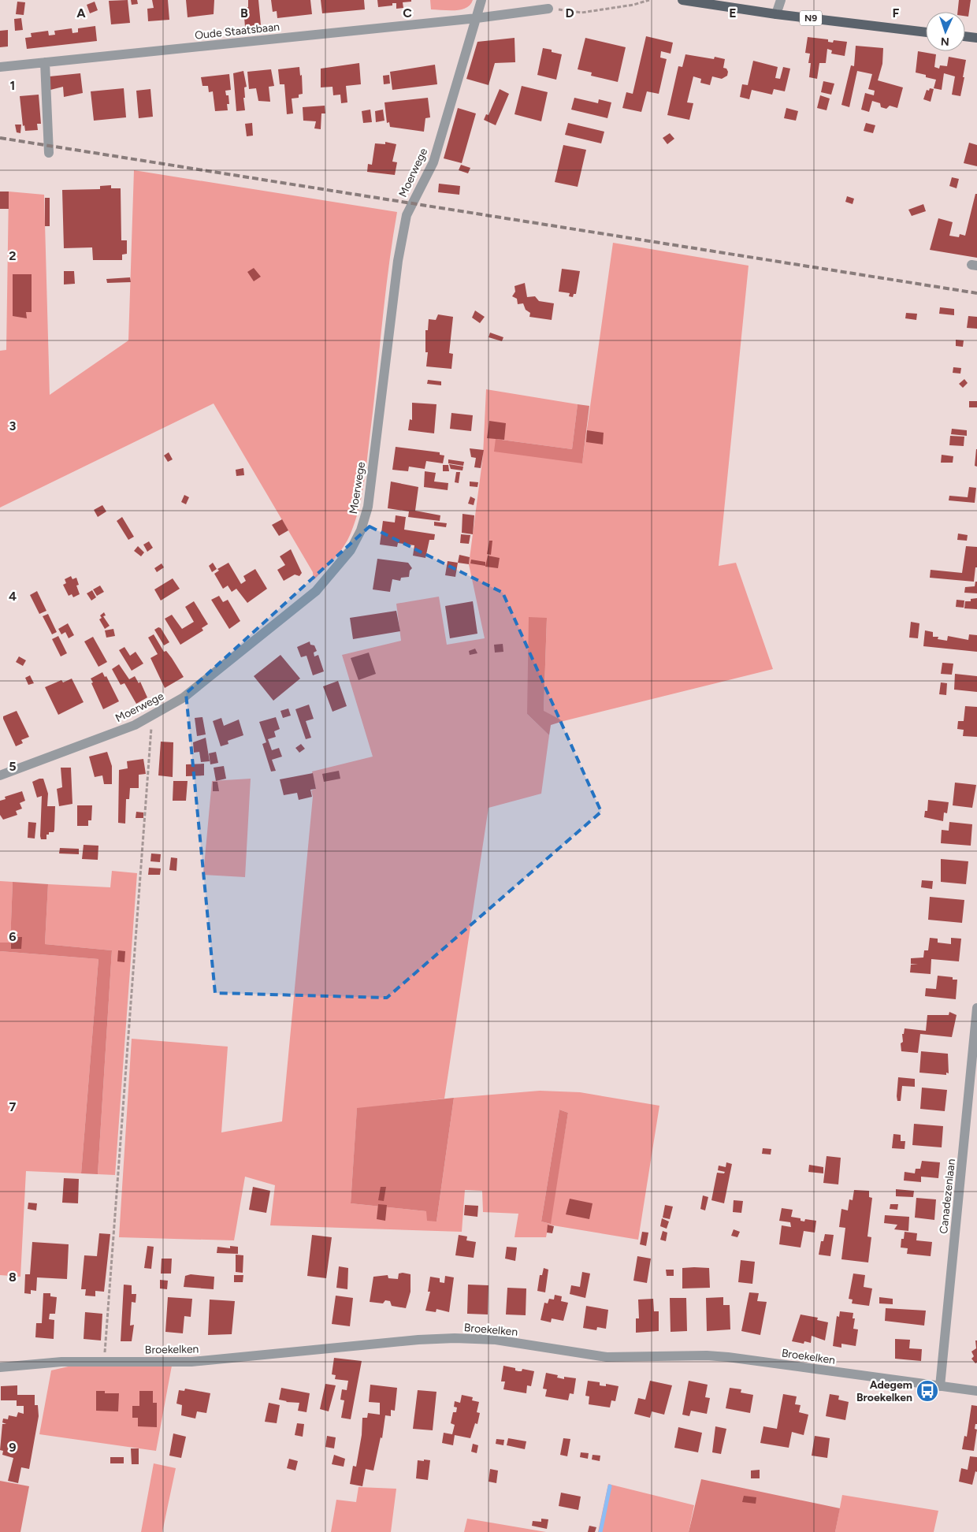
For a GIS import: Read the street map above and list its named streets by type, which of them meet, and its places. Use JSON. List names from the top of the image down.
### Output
{
  "streets": {
    "main road": ["N9"],
    "street": [
      "Oude Staatsbaan",
      "Moerwege",
      "Canadezenlaan",
      "Broekelken"
    ]
  },
  "crossings": [
    ["Oude Staatsbaan", "Moerwege"],
    ["Canadezenlaan", "Broekelken"]
  ],
  "places": {
    "bus stop": ["Adegem Broekelken"]
  },
  "north": "bottom",
  "grid": {
    "columns": [
      "A",
      "B",
      "C",
      "D",
      "E",
      "F"
    ],
    "rows": [
      "1",
      "2",
      "3",
      "4",
      "5",
      "6",
      "7",
      "8",
      "9"
    ]
  }
}
